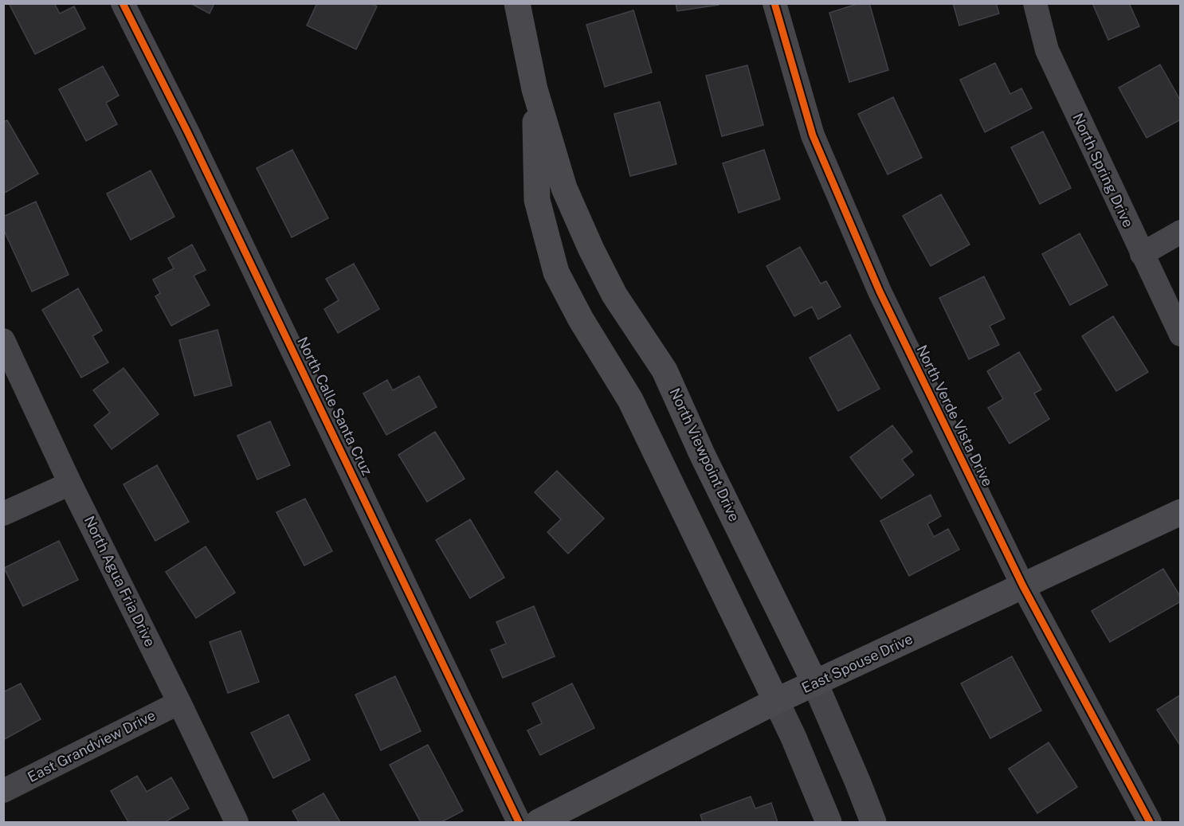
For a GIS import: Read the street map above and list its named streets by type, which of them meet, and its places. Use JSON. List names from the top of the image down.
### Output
{
  "streets": {
    "main road": ["North Viewpoint Drive", "East Spouse Drive"],
    "street": [
      "North Spring Drive",
      "North Calle Santa Cruz",
      "North Verde Vista Drive",
      "North Agua Fria Drive",
      "East Grandview Drive"
    ]
  },
  "crossings": [
    ["North Verde Vista Drive", "East Spouse Drive"],
    ["North Viewpoint Drive", "East Spouse Drive"],
    ["North Agua Fria Drive", "East Grandview Drive"]
  ]
}
